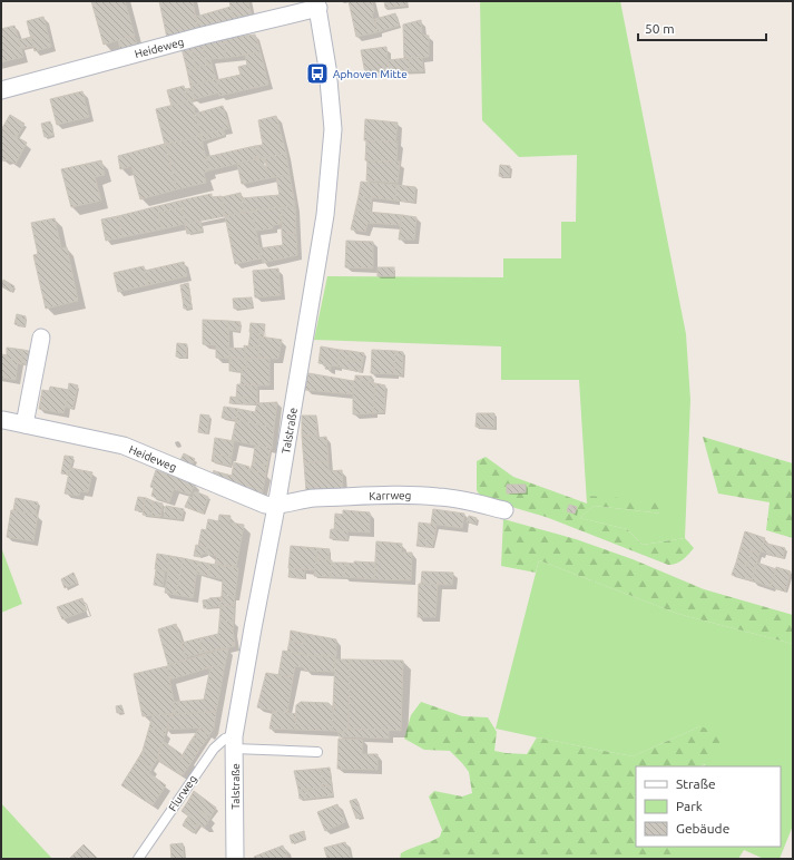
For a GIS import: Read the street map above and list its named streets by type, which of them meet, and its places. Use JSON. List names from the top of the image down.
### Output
{
  "streets": {
    "street": ["Heideweg", "Talstraße", "Karrweg"],
    "lane": ["Flurweg"]
  },
  "crossings": [
    ["Heideweg", "Talstraße"],
    ["Heideweg", "Karrweg"],
    ["Talstraße", "Karrweg"],
    ["Talstraße", "Flurweg"]
  ],
  "places": {
    "bus stop": ["Aphoven Mitte"]
  },
  "legend": ["Straße", "Park", "Gebäude"],
  "scale_bar": "50 m"
}
